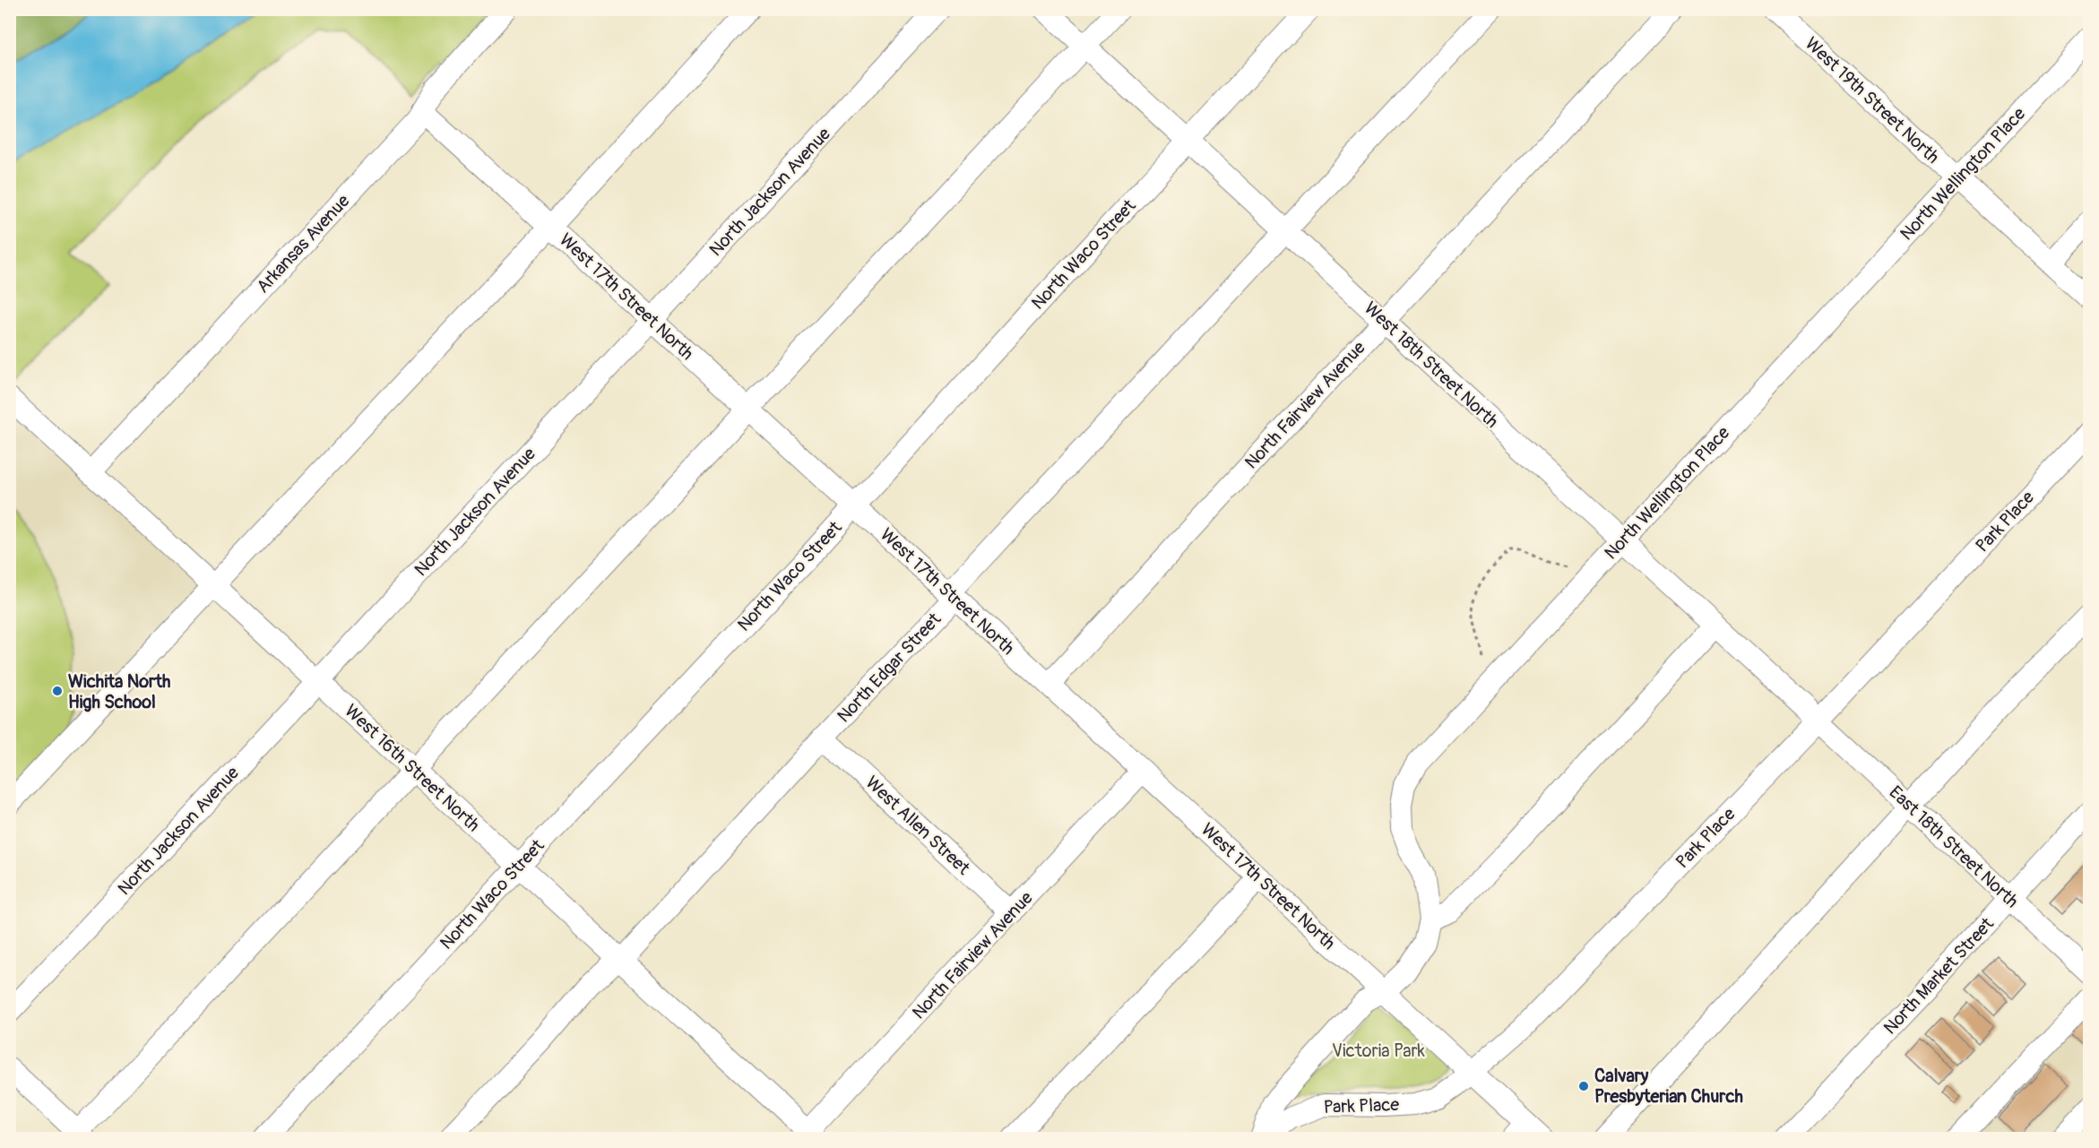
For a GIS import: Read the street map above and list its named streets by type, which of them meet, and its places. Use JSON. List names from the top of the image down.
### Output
{
  "streets": {
    "street": [
      "West 19th Street North",
      "North Wellington Place",
      "North Jackson Avenue",
      "Arkansas Avenue",
      "North Waco Street",
      "West 17th Street North",
      "West 18th Street North",
      "North Fairview Avenue",
      "Park Place",
      "North Edgar Street",
      "West 16th Street North",
      "West Allen Street",
      "East 18th Street North",
      "North Market Street"
    ]
  },
  "crossings": [
    ["West 19th Street North", "North Wellington Place"],
    ["North Wellington Place", "West 17th Street North"],
    ["North Wellington Place", "West 18th Street North"],
    ["North Wellington Place", "Park Place"],
    ["North Jackson Avenue", "West 17th Street North"],
    ["North Jackson Avenue", "West 16th Street North"],
    ["Arkansas Avenue", "West 17th Street North"],
    ["Arkansas Avenue", "West 16th Street North"],
    ["North Waco Street", "West 17th Street North"],
    ["North Waco Street", "West 18th Street North"],
    ["North Waco Street", "West 16th Street North"],
    ["West 17th Street North", "North Fairview Avenue"],
    ["West 17th Street North", "Park Place"],
    ["West 17th Street North", "North Edgar Street"],
    ["West 18th Street North", "North Fairview Avenue"],
    ["West 18th Street North", "Park Place"],
    ["West 18th Street North", "North Edgar Street"],
    ["West 18th Street North", "East 18th Street North"],
    ["North Fairview Avenue", "West 16th Street North"],
    ["North Fairview Avenue", "West Allen Street"],
    ["Park Place", "East 18th Street North"],
    ["North Edgar Street", "West 16th Street North"],
    ["North Edgar Street", "West Allen Street"],
    ["East 18th Street North", "North Market Street"]
  ],
  "parks": ["Victoria Park"],
  "places": ["Wichita North High School", "Calvary Presbyterian Church"]
}
